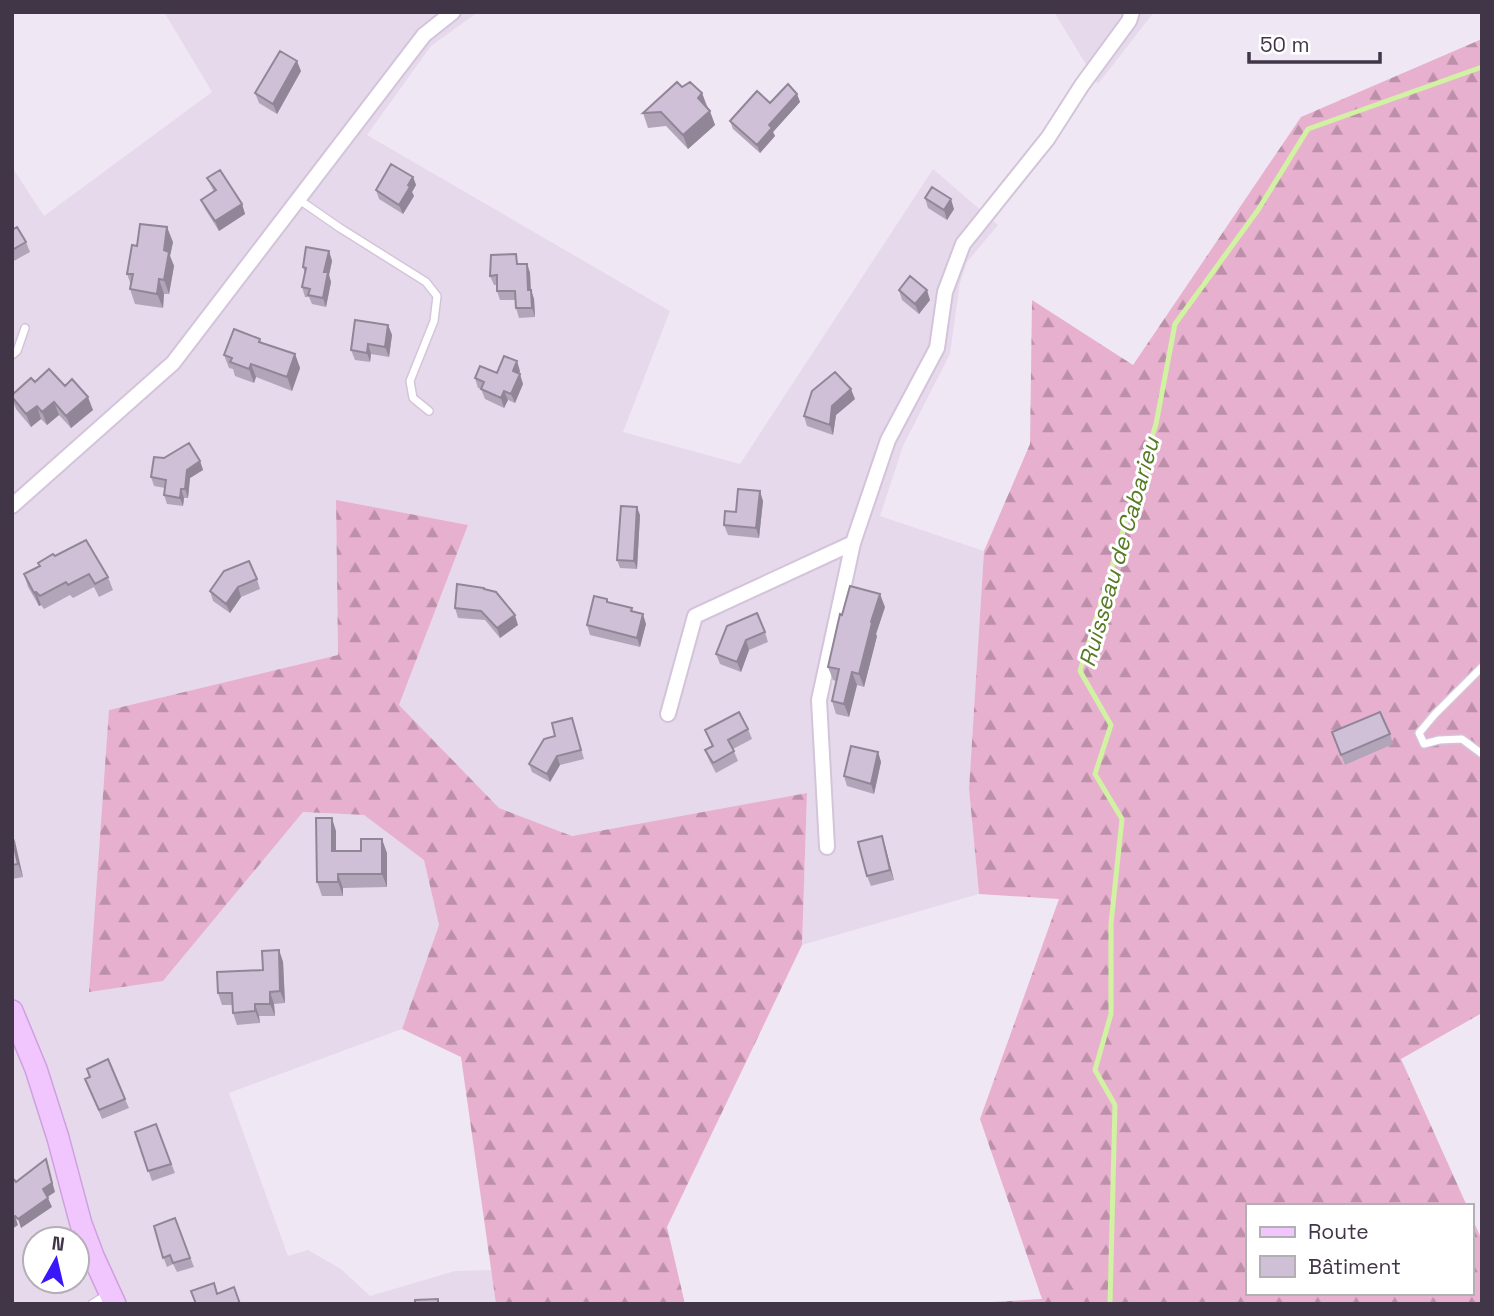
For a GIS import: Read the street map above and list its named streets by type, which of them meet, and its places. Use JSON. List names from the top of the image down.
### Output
{
  "water": ["Ruisseau de Cabarieu"],
  "legend": ["Route", "Bâtiment"],
  "scale_bar": "50 m",
  "north": "top"
}
